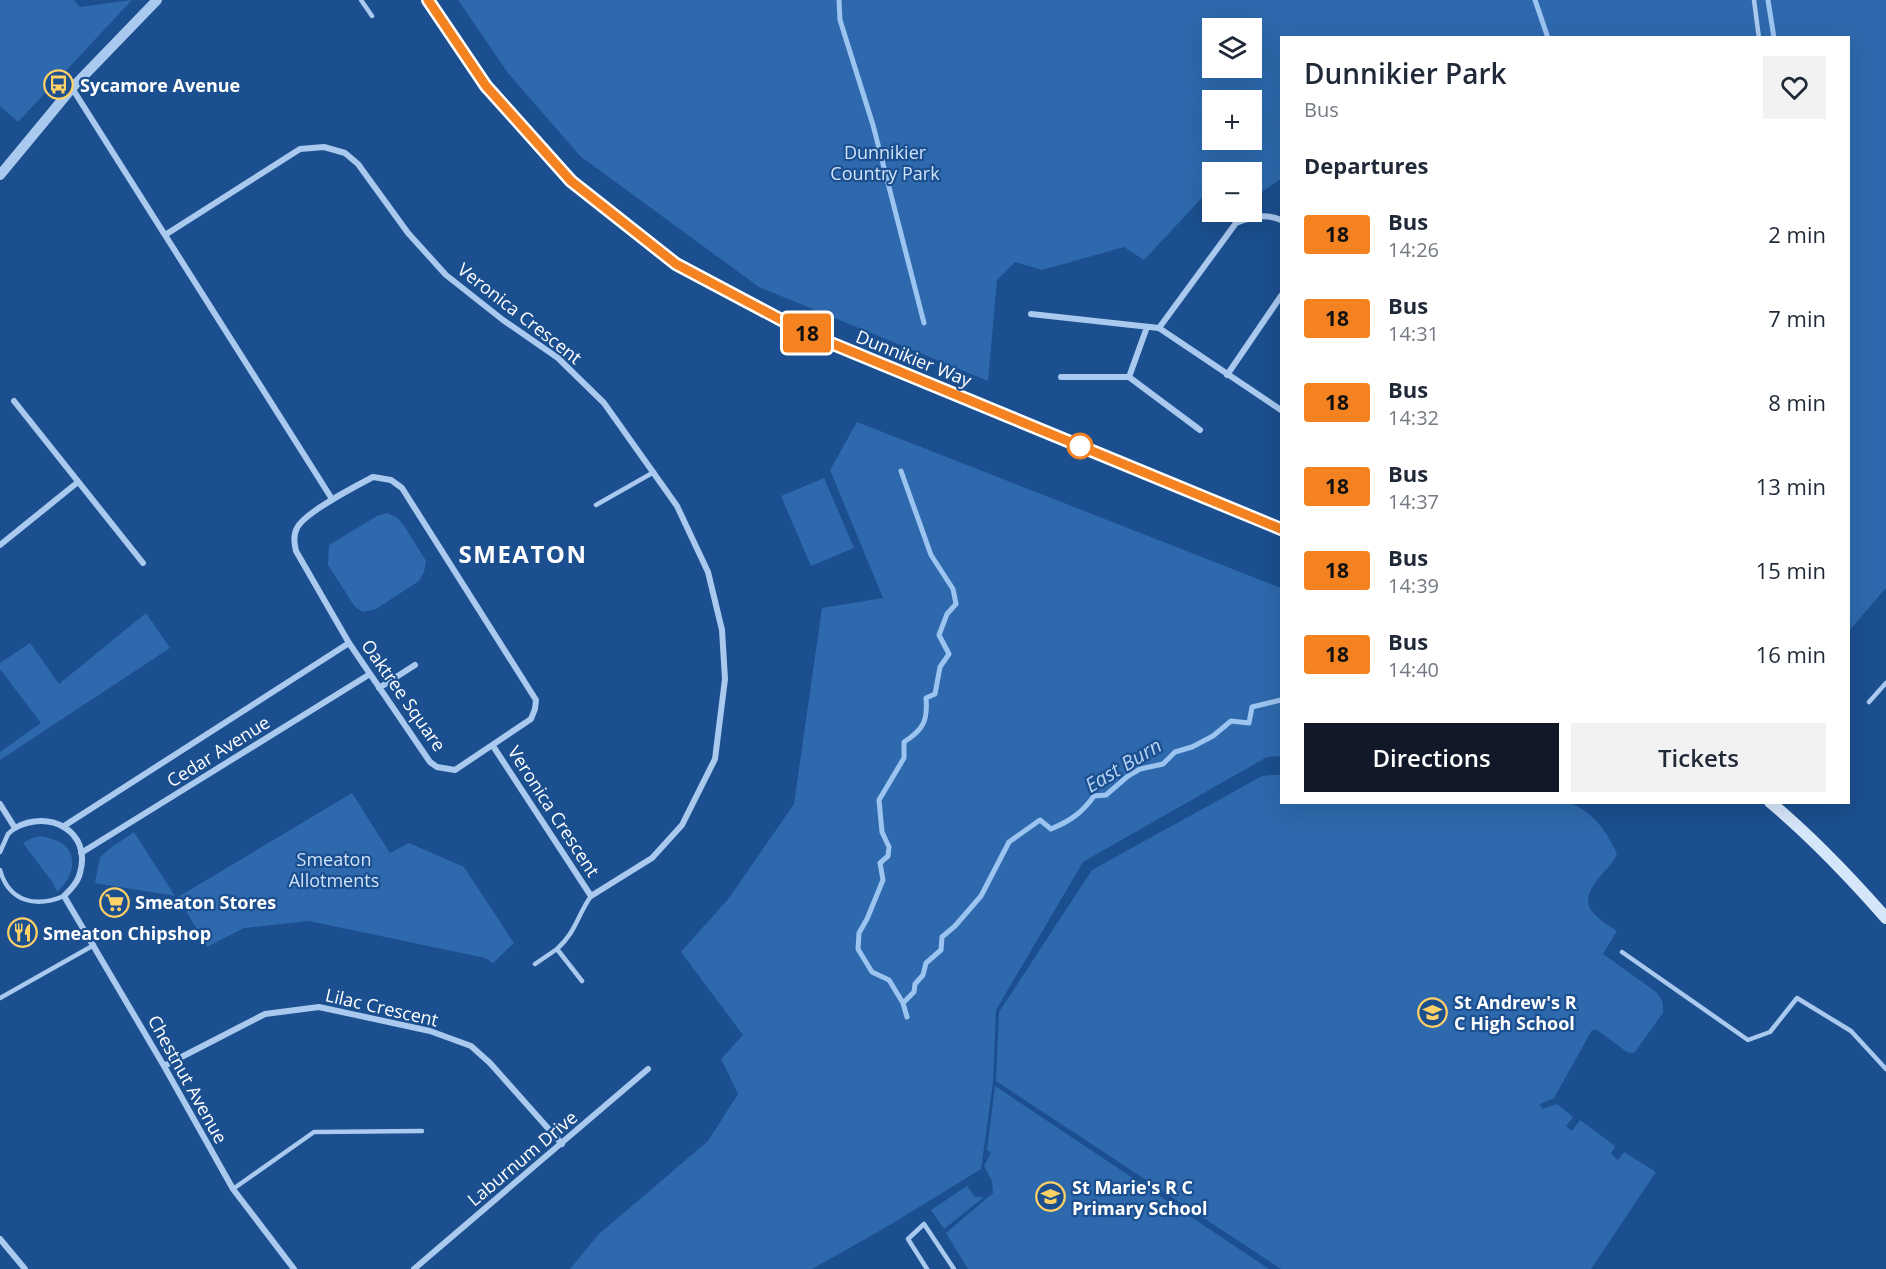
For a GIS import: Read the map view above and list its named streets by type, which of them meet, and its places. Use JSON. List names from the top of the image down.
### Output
{
  "streets": {
    "main road": ["Dunnikier Way"],
    "street": [
      "Veronica Crescent",
      "Oaktree Square",
      "Cedar Avenue",
      "Lilac Crescent",
      "Chestnut Avenue",
      "Laburnum Drive"
    ]
  },
  "crossings": [
    ["Veronica Crescent", "Oaktree Square"],
    ["Oaktree Square", "Cedar Avenue"],
    ["Lilac Crescent", "Chestnut Avenue"],
    ["Lilac Crescent", "Laburnum Drive"]
  ],
  "districts": ["SMEATON"],
  "water": ["East Burn"],
  "parks": ["Dunnikier Country Park", "Smeaton Allotments"],
  "places": {
    "bus stop": ["Sycamore Avenue"],
    "supermarket": ["Smeaton Stores"],
    "restaurant": ["Smeaton Chipshop"],
    "school or university": ["St Andrew's R C High School", "St Marie's R C Primary School"]
  },
  "lines": ["bus line 18"],
  "page": {
    "on_map": "18",
    "map_buttons": ["+", "−"],
    "heading": [
      ["Dunnikier Park", "Bus"],
      "Departures"
    ],
    "list": [
      {
        "mark": "18",
        "name": "Bus",
        "note": "14:26",
        "value": "2 min"
      },
      {
        "mark": "18",
        "name": "Bus",
        "note": "14:31",
        "value": "7 min"
      },
      {
        "mark": "18",
        "name": "Bus",
        "note": "14:32",
        "value": "8 min"
      },
      {
        "mark": "18",
        "name": "Bus",
        "note": "14:37",
        "value": "13 min"
      },
      {
        "mark": "18",
        "name": "Bus",
        "note": "14:39",
        "value": "15 min"
      },
      {
        "mark": "18",
        "name": "Bus",
        "note": "14:40",
        "value": "16 min"
      }
    ],
    "buttons": ["Directions", "Tickets"]
  }
}
